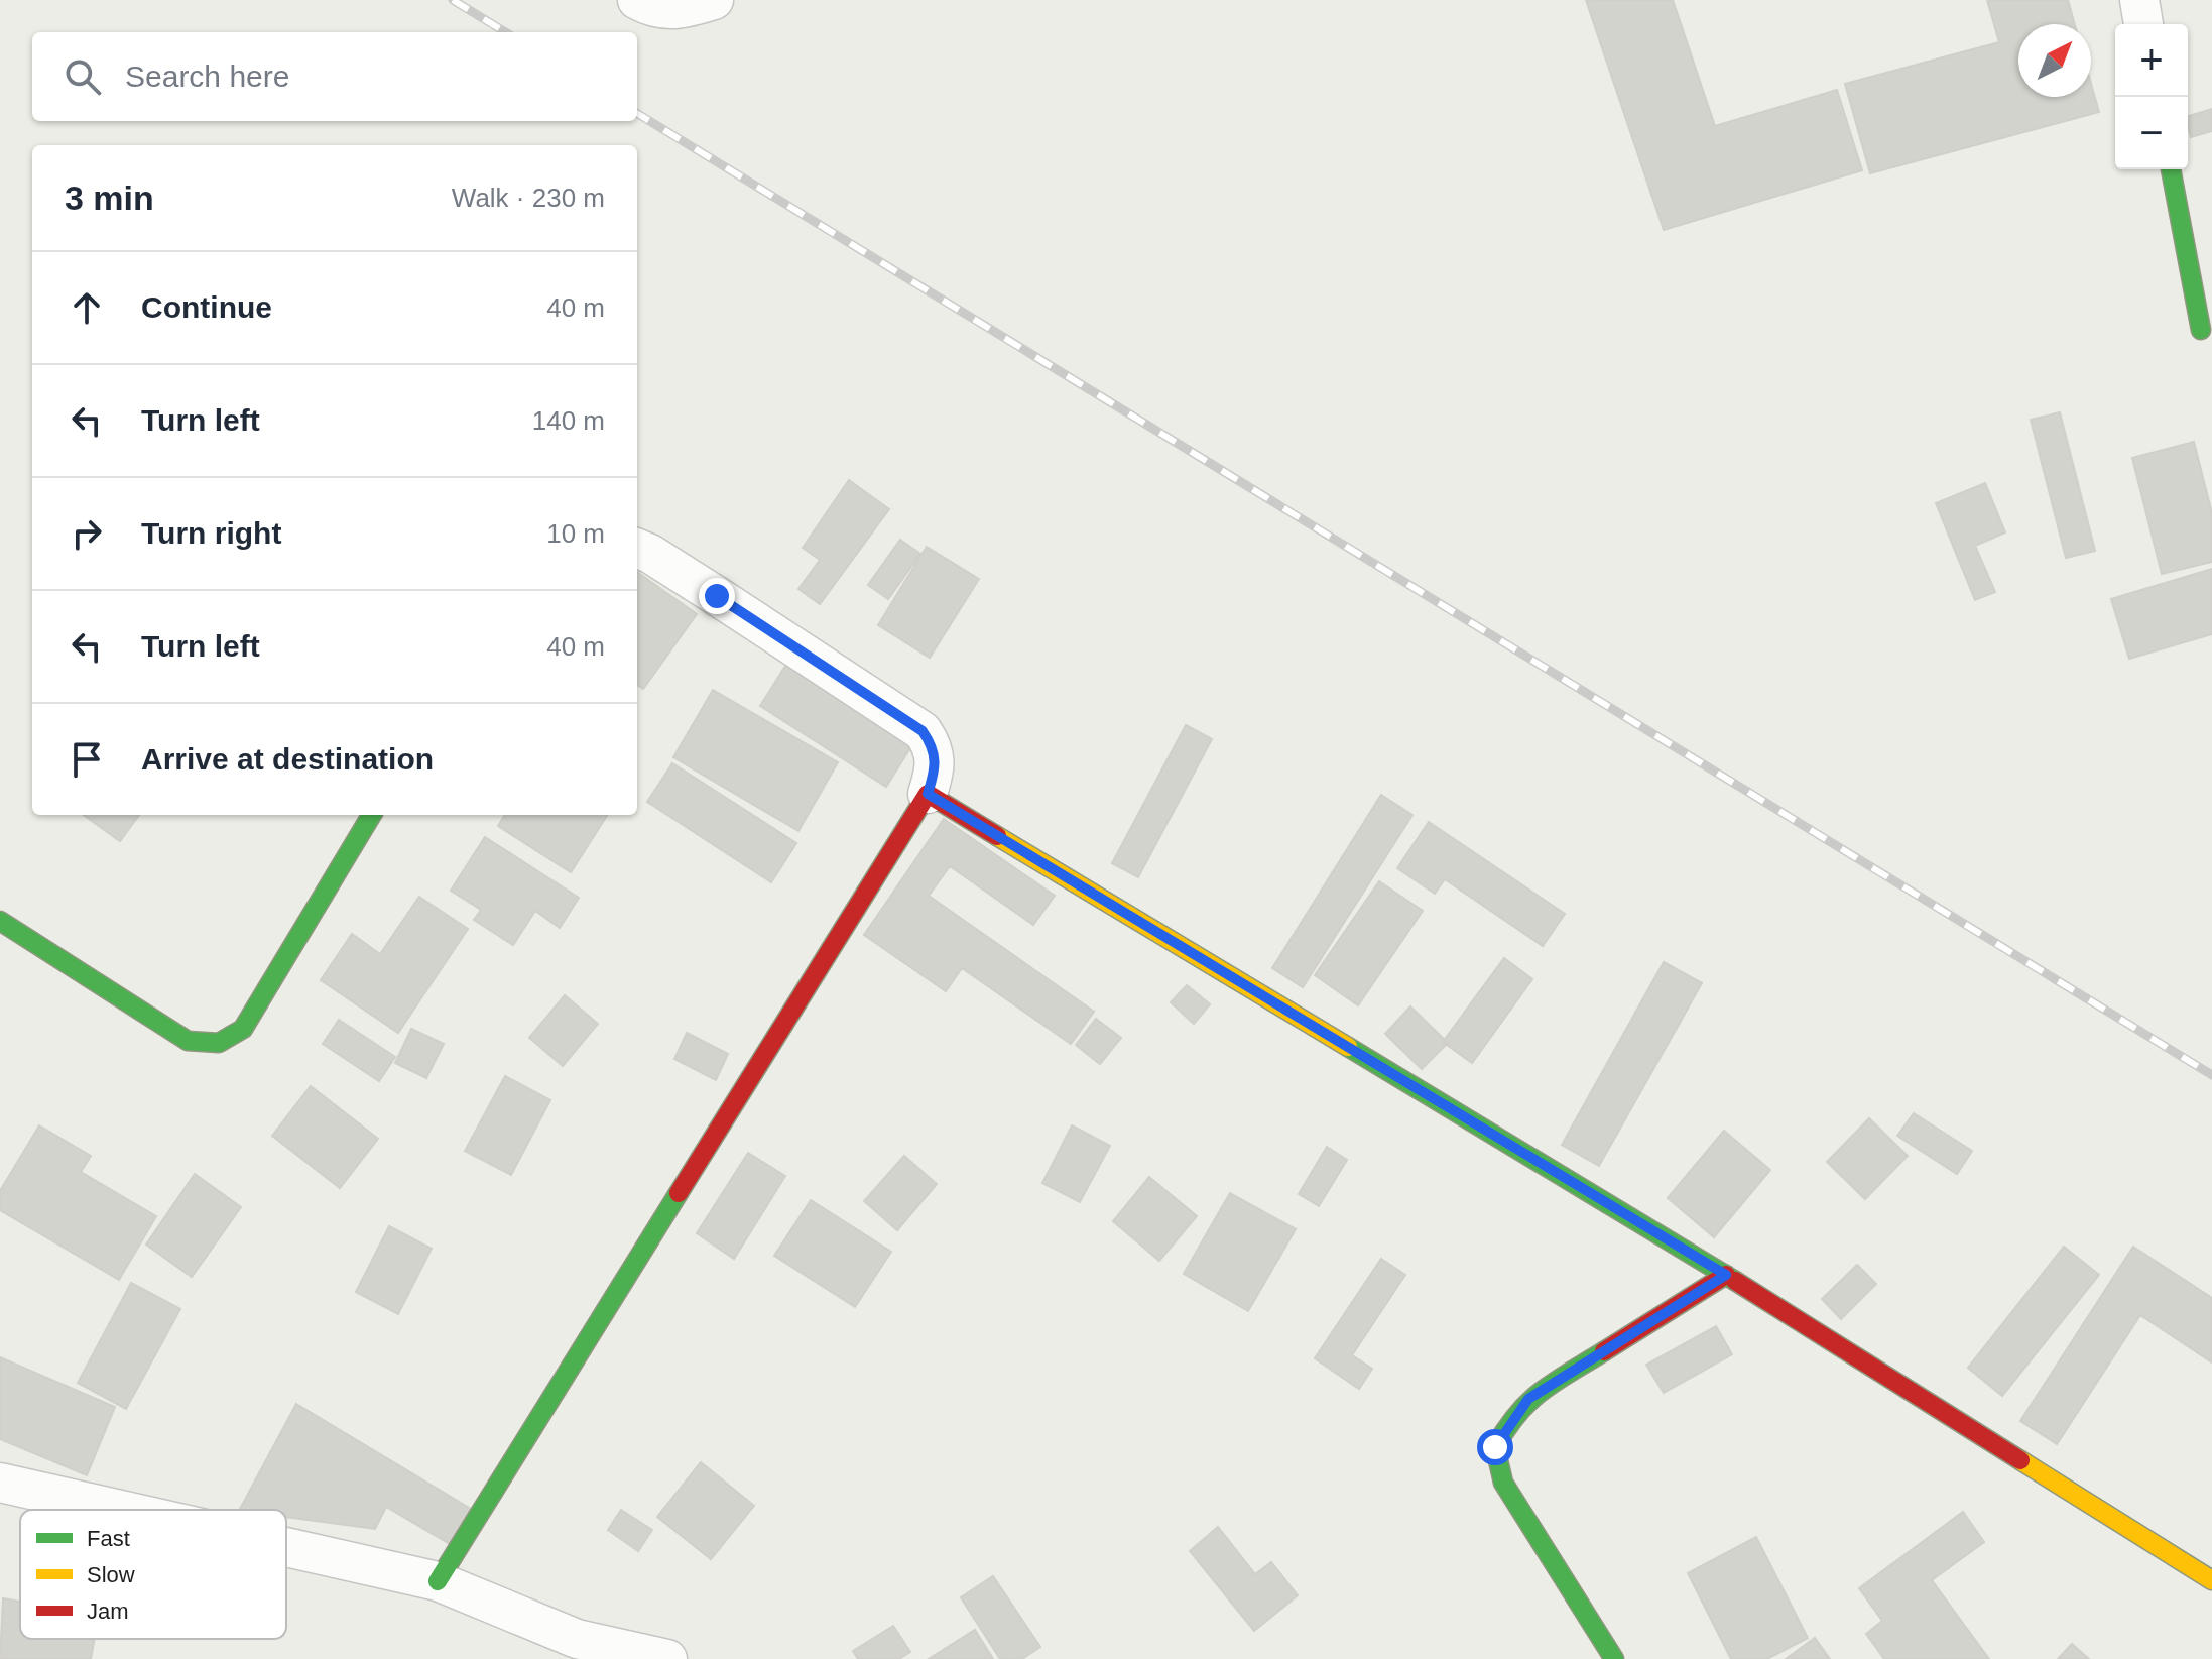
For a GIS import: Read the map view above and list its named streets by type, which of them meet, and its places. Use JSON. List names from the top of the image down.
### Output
{
  "legend": ["Fast", "Slow", "Jam"],
  "north": "top right",
  "page": {
    "map_buttons": ["+", "−"],
    "search": "Search here",
    "heading": ["3 min", "Walk · 230 m"],
    "list": [
      ["Continue", "40 m"],
      ["Turn left", "140 m"],
      ["Turn right", "10 m"],
      ["Turn left", "40 m"],
      "Arrive at destination"
    ]
  }
}
